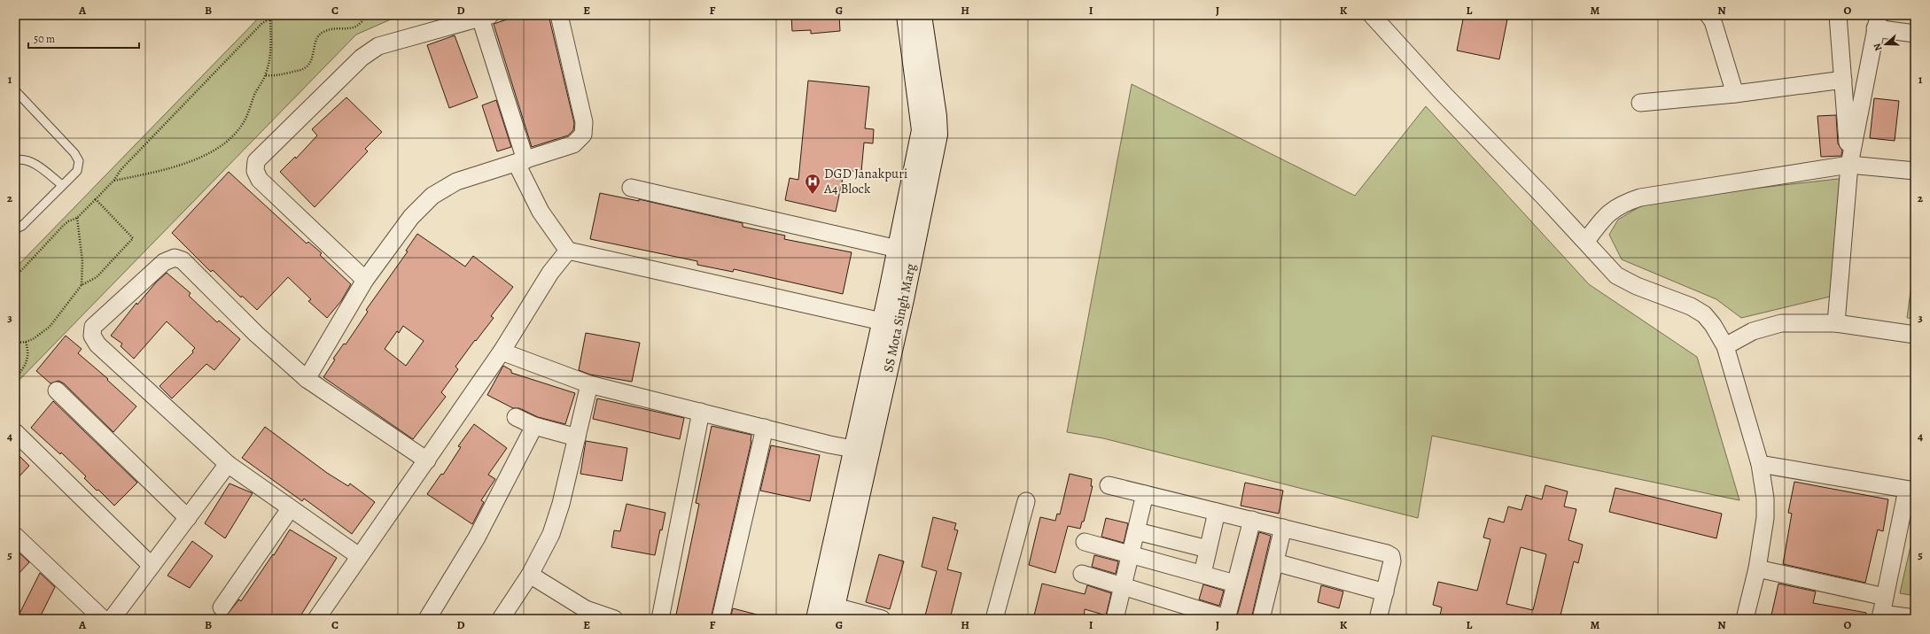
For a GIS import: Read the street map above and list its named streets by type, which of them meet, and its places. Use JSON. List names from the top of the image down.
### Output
{
  "streets": {
    "street": ["SS Mota Singh Marg"]
  },
  "places": {
    "hospital": ["DGD Janakpuri A4 Block"]
  },
  "scale_bar": "50 m",
  "north": "left",
  "grid": {
    "columns": [
      "A",
      "B",
      "C",
      "D",
      "E",
      "F",
      "G",
      "H",
      "I",
      "J",
      "K",
      "L",
      "M",
      "N",
      "O"
    ],
    "rows": [
      "1",
      "2",
      "3",
      "4",
      "5"
    ]
  }
}
